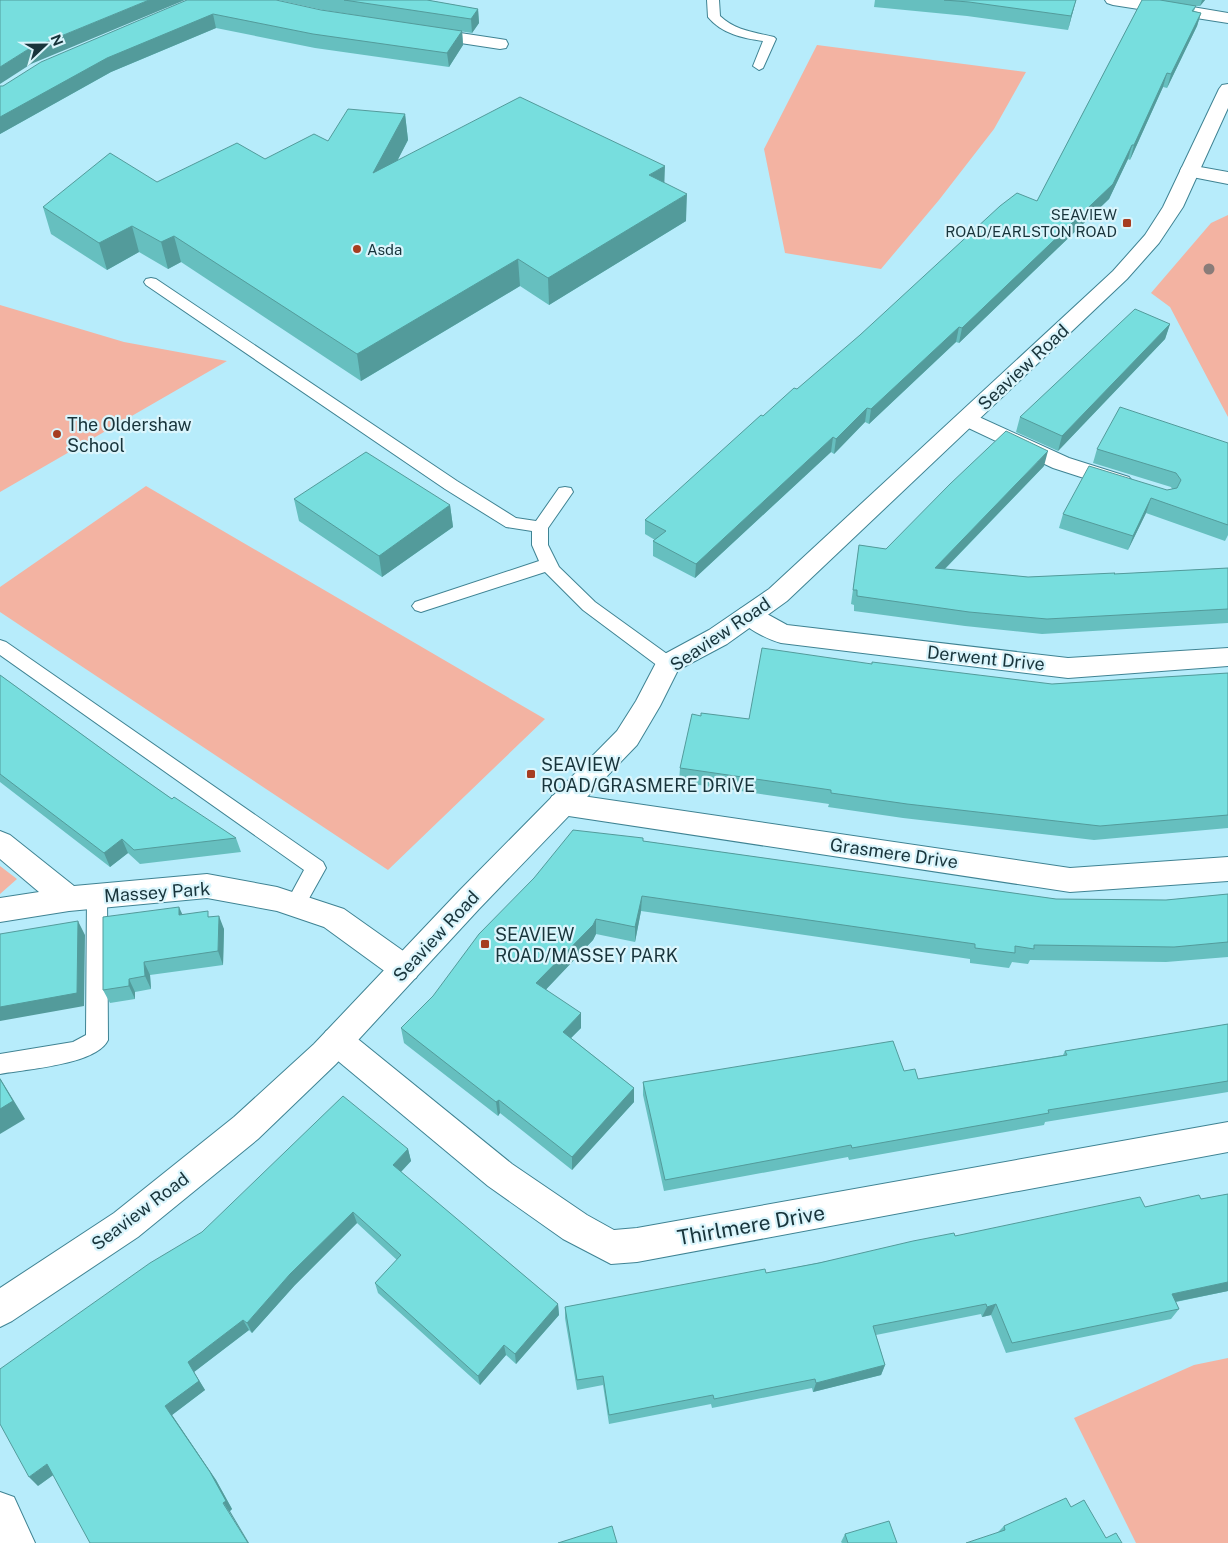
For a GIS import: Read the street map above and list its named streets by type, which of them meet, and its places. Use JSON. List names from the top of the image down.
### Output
{
  "streets": {
    "street": [
      "Seaview Road",
      "Derwent Drive",
      "Grasmere Drive",
      "Massey Park",
      "Thirlmere Drive"
    ]
  },
  "crossings": [
    ["Seaview Road", "Derwent Drive"],
    ["Seaview Road", "Grasmere Drive"],
    ["Seaview Road", "Massey Park"],
    ["Seaview Road", "Thirlmere Drive"]
  ],
  "places": {
    "transit": ["SEAVIEW ROAD/EARLSTON ROAD", "SEAVIEW ROAD/GRASMERE DRIVE", "SEAVIEW ROAD/MASSEY PARK"],
    "other": ["Asda", "The Oldershaw School"]
  },
  "north": "right"
}
